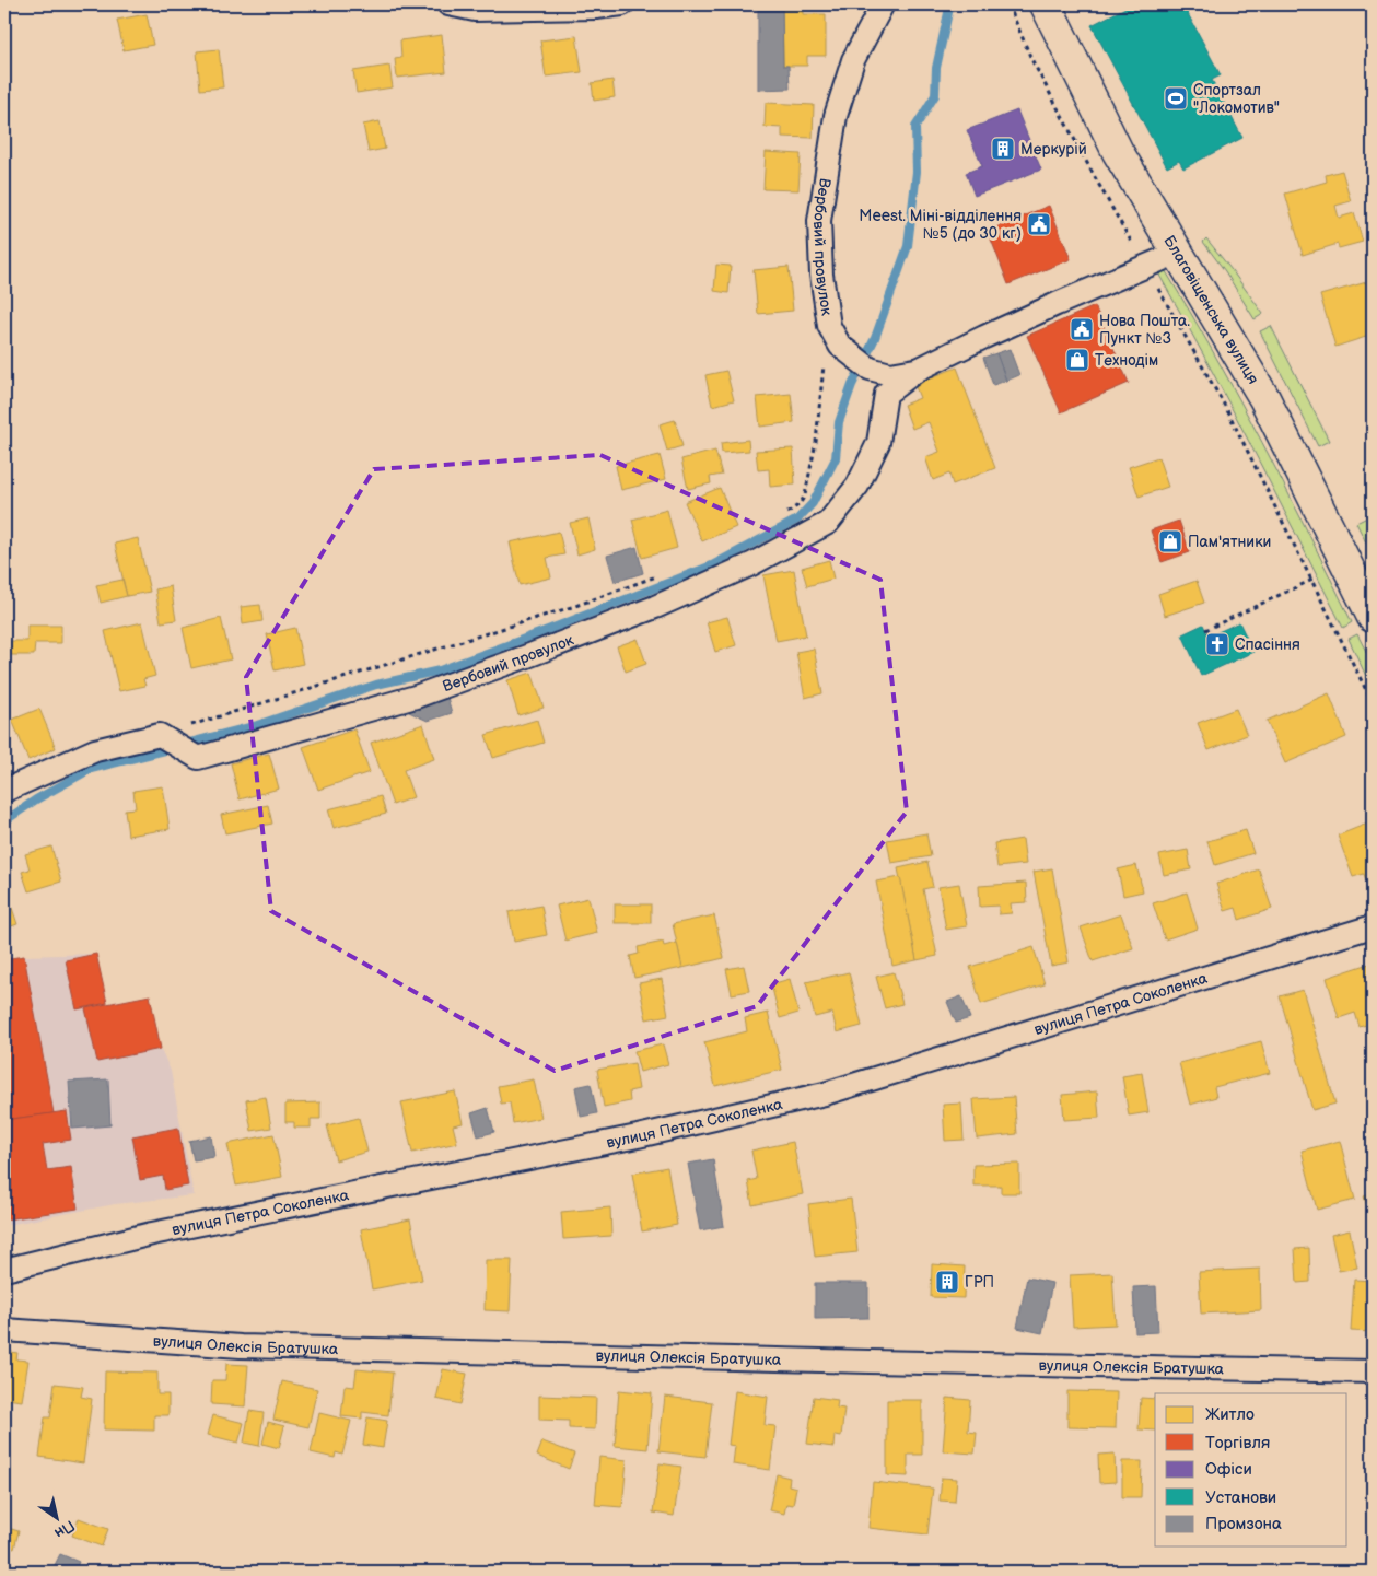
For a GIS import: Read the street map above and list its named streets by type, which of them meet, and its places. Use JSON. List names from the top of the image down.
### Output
{
  "streets": {
    "main road": ["Благовіщенська вулиця"],
    "street": ["Вербовий провулок", "вулиця Петра Соколенка", "вулиця Олексія Братушка"]
  },
  "crossings": [
    ["Вербовий провулок", "Благовіщенська вулиця"]
  ],
  "places": {
    "sports": ["Спортзал \"Локомотив\""],
    "building": ["Меркурій", "ГРП"],
    "public building": ["Meest. Міні-відділення №5 (до 30 кг)", "Нова Пошта. Пункт №3"],
    "shop": ["Технодім", "Пам'ятники"],
    "church": ["Спасіння"]
  },
  "legend": [
    "Житло",
    "Торгівля",
    "Офіси",
    "Установи",
    "Промзона"
  ],
  "north": "bottom right"
}
